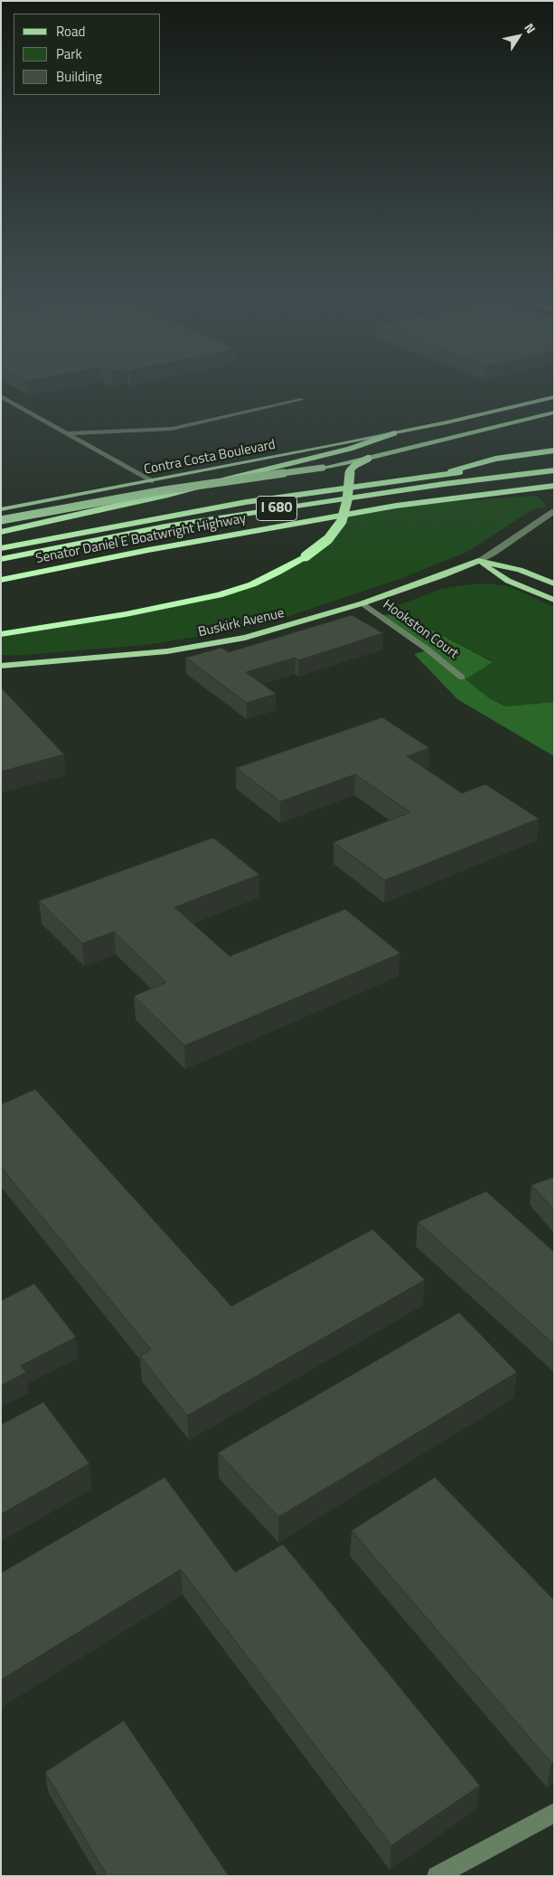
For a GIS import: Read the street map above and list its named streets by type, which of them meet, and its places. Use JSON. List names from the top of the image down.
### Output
{
  "streets": {
    "highway": ["I 680", "Senator Daniel E Boatwright Highway"],
    "main road": ["Contra Costa Boulevard", "Buskirk Avenue"],
    "street": ["Hookston Court"]
  },
  "crossings": [
    ["Buskirk Avenue", "Hookston Court"]
  ],
  "legend": ["Road", "Park", "Building"],
  "north": "top right"
}
